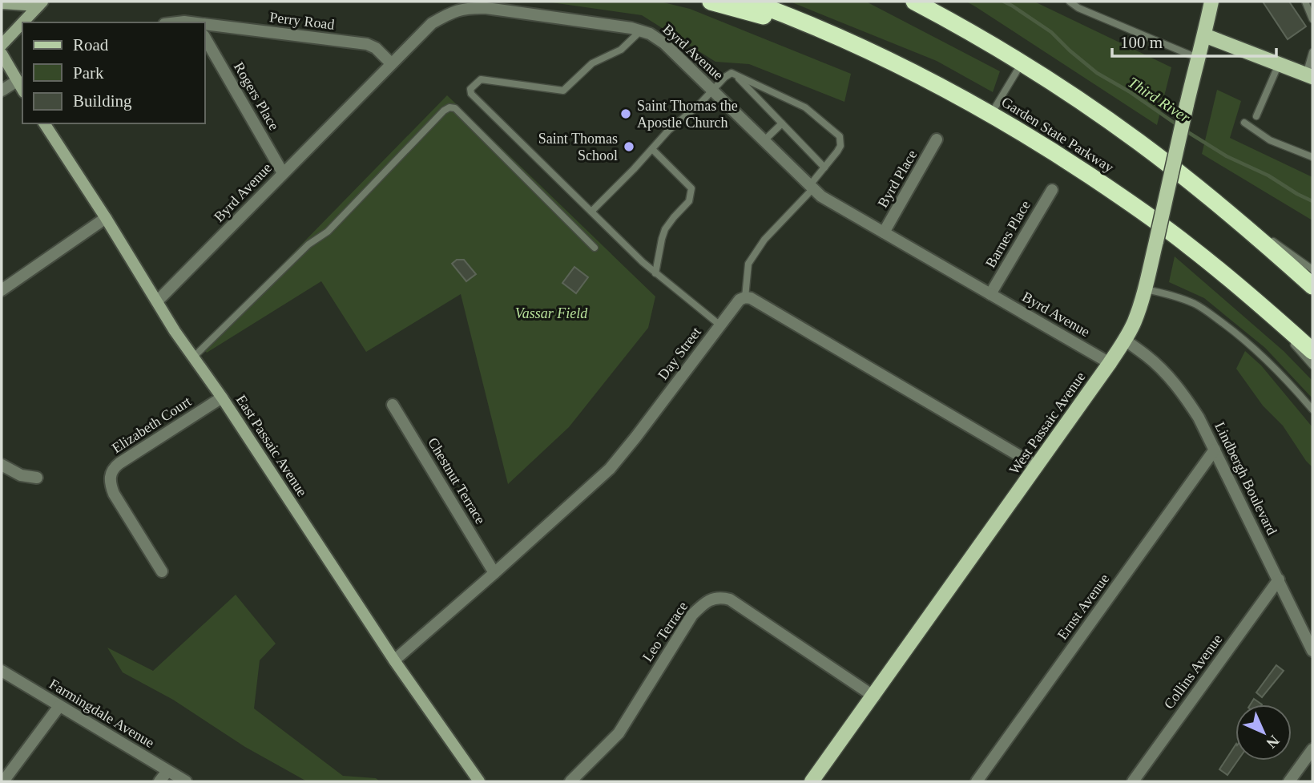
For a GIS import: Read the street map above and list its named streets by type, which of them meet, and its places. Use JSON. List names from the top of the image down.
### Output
{
  "streets": {
    "highway": ["Garden State Parkway"],
    "main road": ["West Passaic Avenue", "East Passaic Avenue"],
    "street": [
      "Perry Road",
      "Byrd Avenue",
      "Rogers Place",
      "Byrd Place",
      "Barnes Place",
      "Day Street",
      "Elizabeth Court",
      "Lindbergh Boulevard",
      "Chestnut Terrace",
      "Ernst Avenue",
      "Leo Terrace",
      "Collins Avenue",
      "Farmingdale Avenue"
    ]
  },
  "crossings": [
    ["Perry Road", "Byrd Avenue"],
    ["Byrd Avenue", "Rogers Place"],
    ["Byrd Avenue", "Byrd Place"],
    ["Byrd Avenue", "Barnes Place"],
    ["Byrd Avenue", "West Passaic Avenue"],
    ["Byrd Avenue", "East Passaic Avenue"],
    ["Day Street", "East Passaic Avenue"],
    ["Day Street", "Chestnut Terrace"],
    ["West Passaic Avenue", "Lindbergh Boulevard"],
    ["West Passaic Avenue", "Leo Terrace"],
    ["Elizabeth Court", "East Passaic Avenue"],
    ["Lindbergh Boulevard", "Ernst Avenue"],
    ["Lindbergh Boulevard", "Collins Avenue"]
  ],
  "water": ["Third River"],
  "parks": ["Vassar Field"],
  "places": ["Saint Thomas the Apostle Church", "Saint Thomas School"],
  "legend": ["Road", "Park", "Building"],
  "scale_bar": "100 m",
  "north": "bottom right"
}
